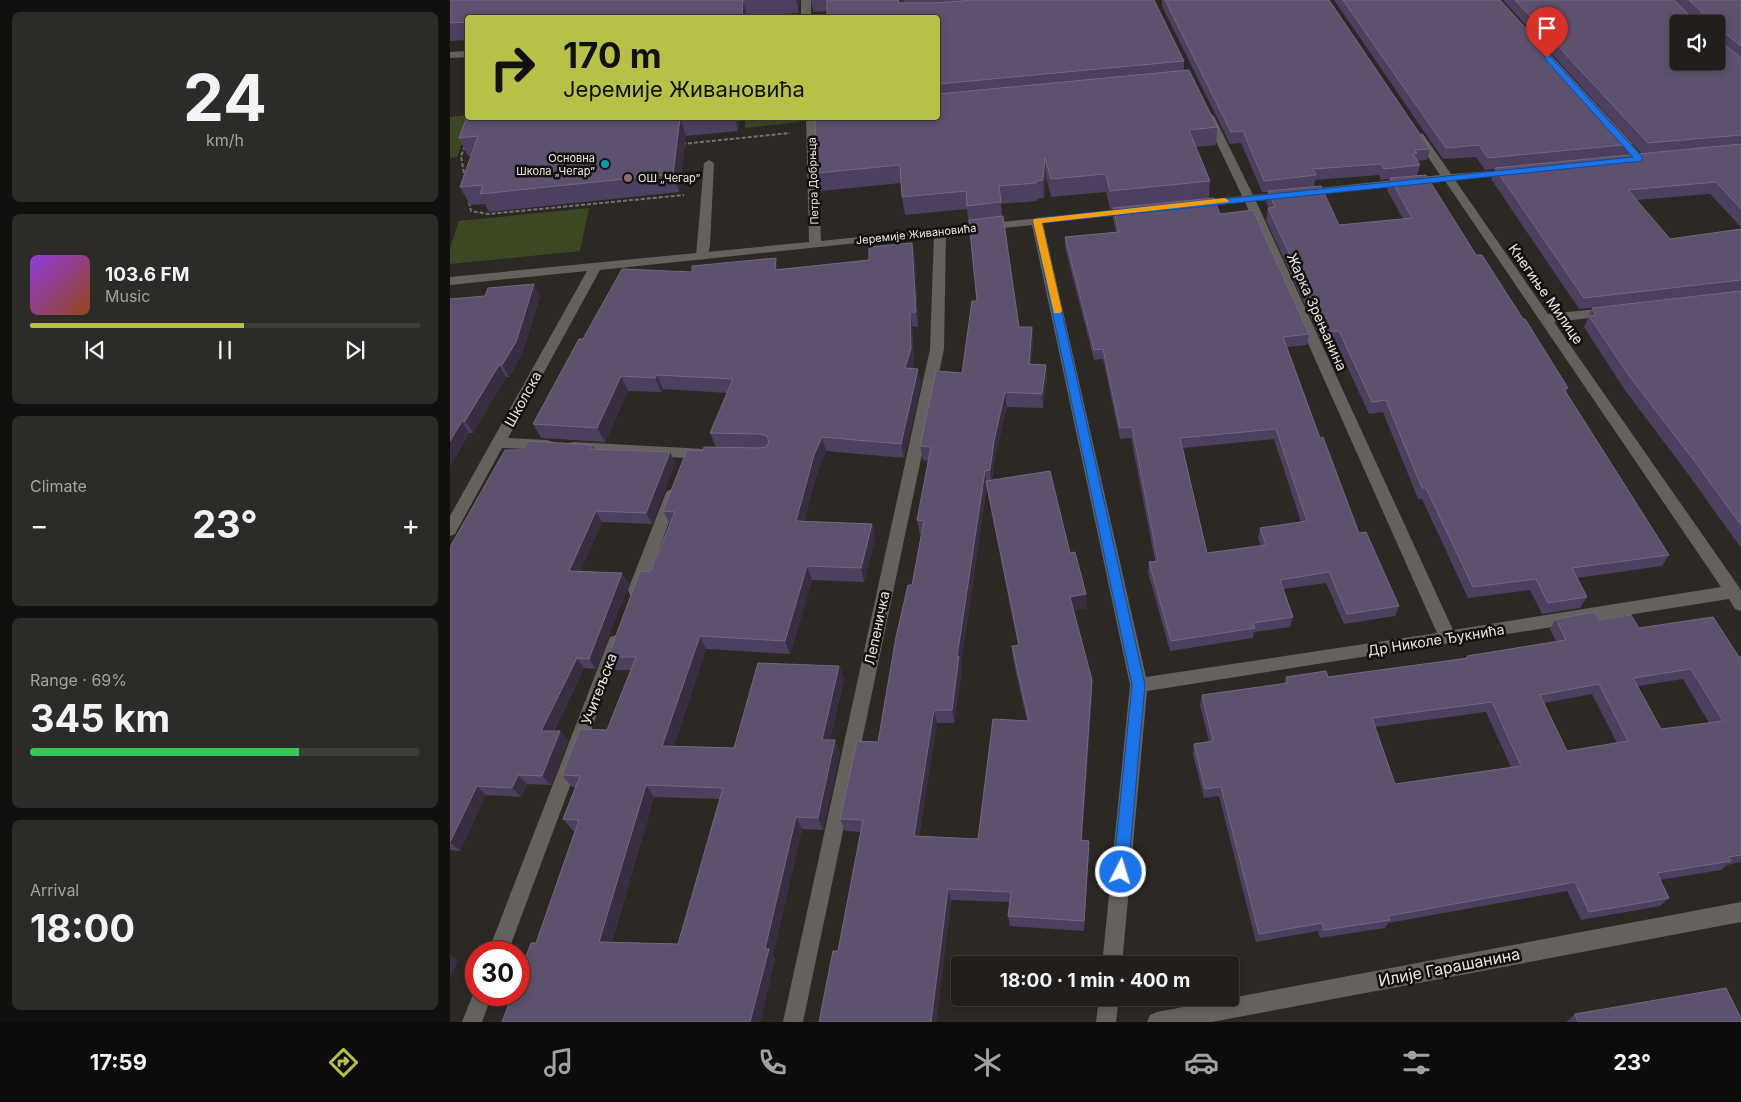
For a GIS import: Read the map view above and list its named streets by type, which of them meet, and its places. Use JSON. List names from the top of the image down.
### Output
{
  "streets": {
    "street": [
      "Петра Добрњца",
      "Јеремије Живановића",
      "Кнегиње Милице",
      "Жарка Зрењанина",
      "Школска",
      "Лепеничка",
      "Др Николе Ђукнића",
      "Учитељска",
      "Илије Гарашанина"
    ]
  },
  "crossings": [
    ["Петра Добрњца", "Јеремије Живановића"],
    ["Јеремије Живановића", "Школска"],
    ["Јеремије Живановића", "Лепеничка"],
    ["Кнегиње Милице", "Др Николе Ђукнића"],
    ["Жарка Зрењанина", "Др Николе Ђукнића"]
  ],
  "places": ["Основна Школа „Чегар”", "ОШ „Чегар”"],
  "page": {
    "tile": [
      ["24", "km/h"],
      "Climate",
      ["Range · 69%", "345 km"],
      ["Arrival", "18:00"]
    ],
    "turn": ["170 m", "Јеремије Живановића"],
    "song": ["103.6 FM", "Music"],
    "heat": ["−", "23°", "+"],
    "limit": "30",
    "trip": "18:00 · 1 min · 400 m",
    "tabs": ["17:59", "23°"]
  }
}
